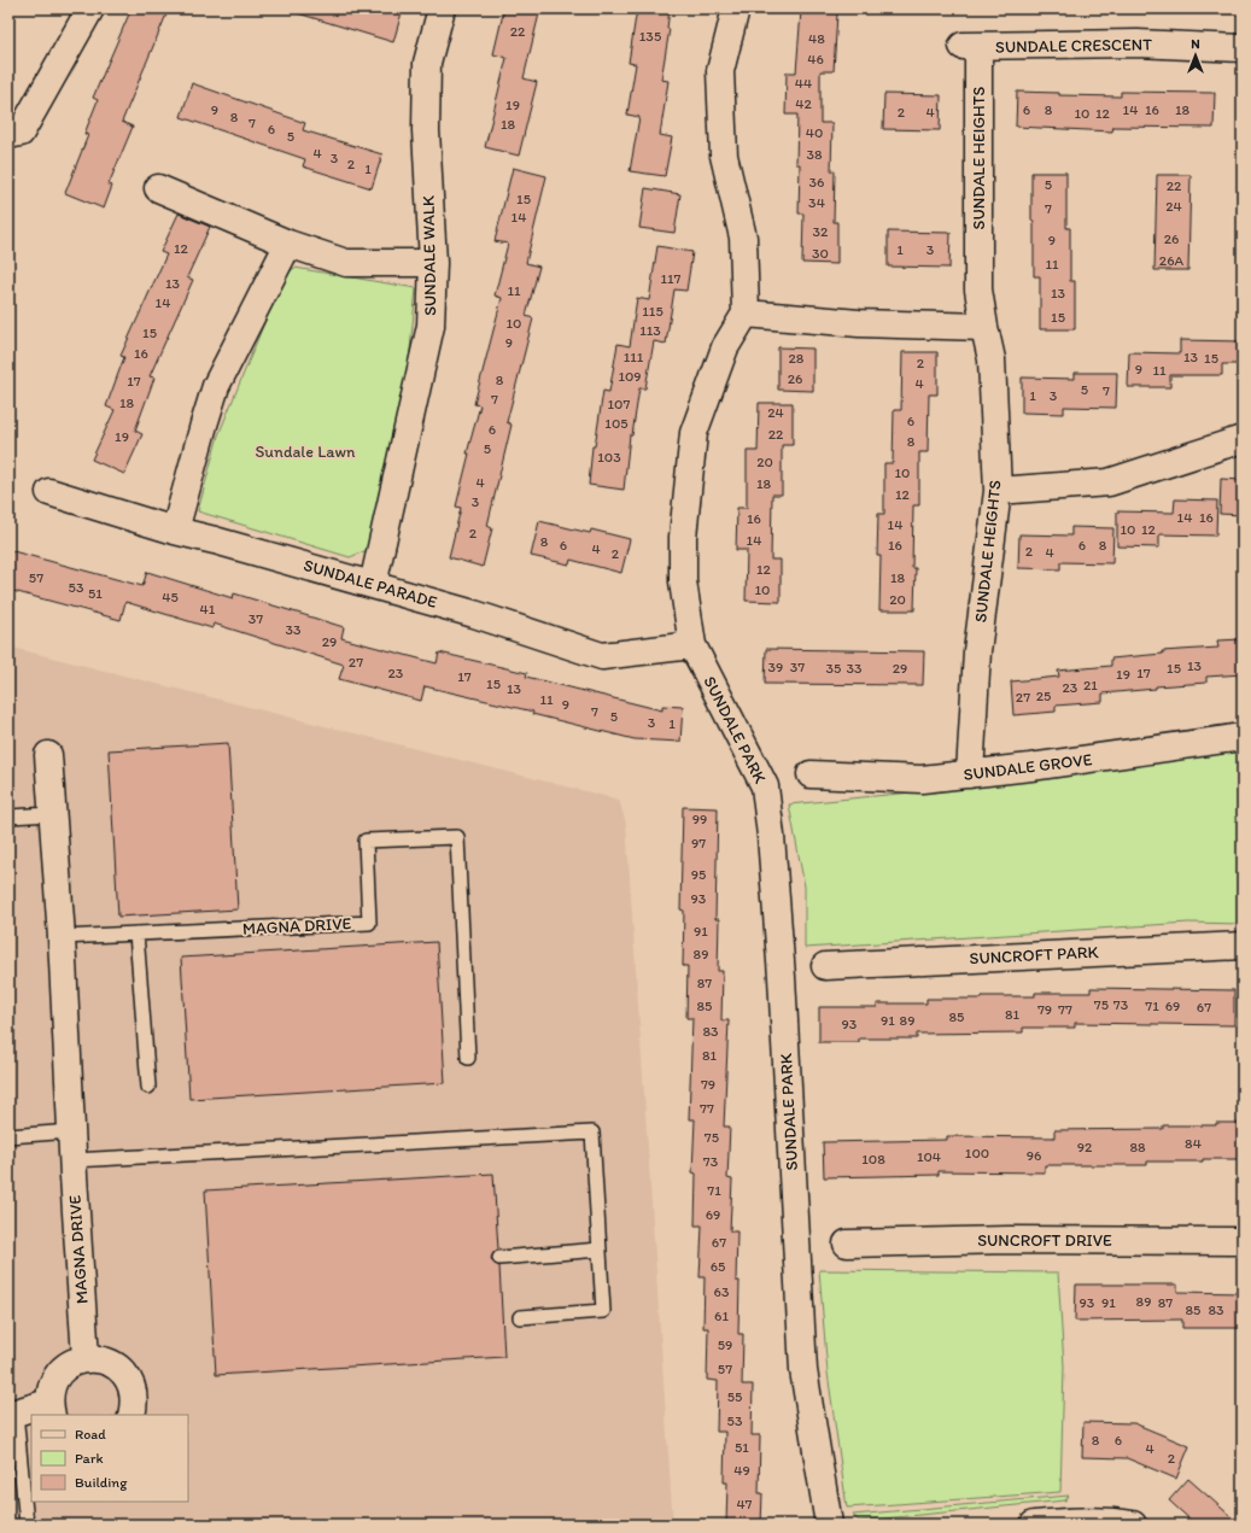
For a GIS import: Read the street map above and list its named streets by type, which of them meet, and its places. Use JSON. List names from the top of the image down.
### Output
{
  "streets": {
    "street": [
      "SUNDALE CRESCENT",
      "SUNDALE HEIGHTS",
      "SUNDALE WALK",
      "SUNDALE PARADE",
      "SUNDALE PARK",
      "SUNDALE GROVE",
      "MAGNA DRIVE",
      "SUNCROFT PARK",
      "SUNCROFT DRIVE"
    ]
  },
  "crossings": [
    ["SUNDALE CRESCENT", "SUNDALE HEIGHTS"],
    ["SUNDALE HEIGHTS", "SUNDALE GROVE"],
    ["SUNDALE WALK", "SUNDALE PARADE"],
    ["SUNDALE PARADE", "SUNDALE PARK"]
  ],
  "parks": ["Sundale Lawn"],
  "house_numbers": [
    "22",
    "135",
    "48",
    "46",
    "44",
    "42",
    "19",
    "9",
    "6",
    "8",
    "14",
    "16",
    "18",
    "2",
    "4",
    "10",
    "12",
    "8",
    "7",
    "18",
    "6",
    "40",
    "5",
    "4",
    "38",
    "3",
    "2",
    "1",
    "36",
    "5",
    "22",
    "15",
    "34",
    "24",
    "7",
    "14",
    "32",
    "26",
    "9",
    "12",
    "1",
    "3",
    "30",
    "26A",
    "11",
    "117",
    "13",
    "11",
    "13",
    "14",
    "115",
    "15",
    "10",
    "113",
    "15",
    "9",
    "16",
    "111",
    "13",
    "28",
    "15",
    "2",
    "9",
    "11",
    "109",
    "26",
    "8",
    "17",
    "4",
    "5",
    "7",
    "1",
    "3",
    "7",
    "18",
    "107",
    "24",
    "6",
    "105",
    "6",
    "22",
    "19",
    "8",
    "5",
    "103",
    "20",
    "10",
    "4",
    "18",
    "12",
    "3",
    "14",
    "16",
    "16",
    "14",
    "10",
    "12",
    "2",
    "14",
    "8",
    "6",
    "16",
    "6",
    "8",
    "4",
    "2",
    "4",
    "2",
    "12",
    "57",
    "18",
    "53",
    "10",
    "51",
    "45",
    "20",
    "41",
    "37",
    "33",
    "29",
    "27",
    "13",
    "39",
    "37",
    "35",
    "33",
    "29",
    "15",
    "23",
    "17",
    "19",
    "17",
    "15",
    "21",
    "23",
    "13",
    "25",
    "27",
    "11",
    "9",
    "7",
    "5",
    "3",
    "1",
    "99",
    "97",
    "95",
    "93",
    "91",
    "89",
    "87",
    "75",
    "73",
    "85",
    "71",
    "69",
    "67",
    "79",
    "77",
    "81",
    "85",
    "91",
    "89",
    "93",
    "83",
    "81",
    "79",
    "77",
    "75",
    "84",
    "92",
    "88",
    "100",
    "96",
    "104",
    "108",
    "73",
    "71",
    "69",
    "67",
    "65",
    "63",
    "89",
    "93",
    "91",
    "87",
    "85",
    "83",
    "61",
    "59",
    "57",
    "55",
    "53",
    "8",
    "6",
    "51",
    "4",
    "2",
    "49",
    "47"
  ],
  "legend": ["Road", "Park", "Building"],
  "north": "top"
}
